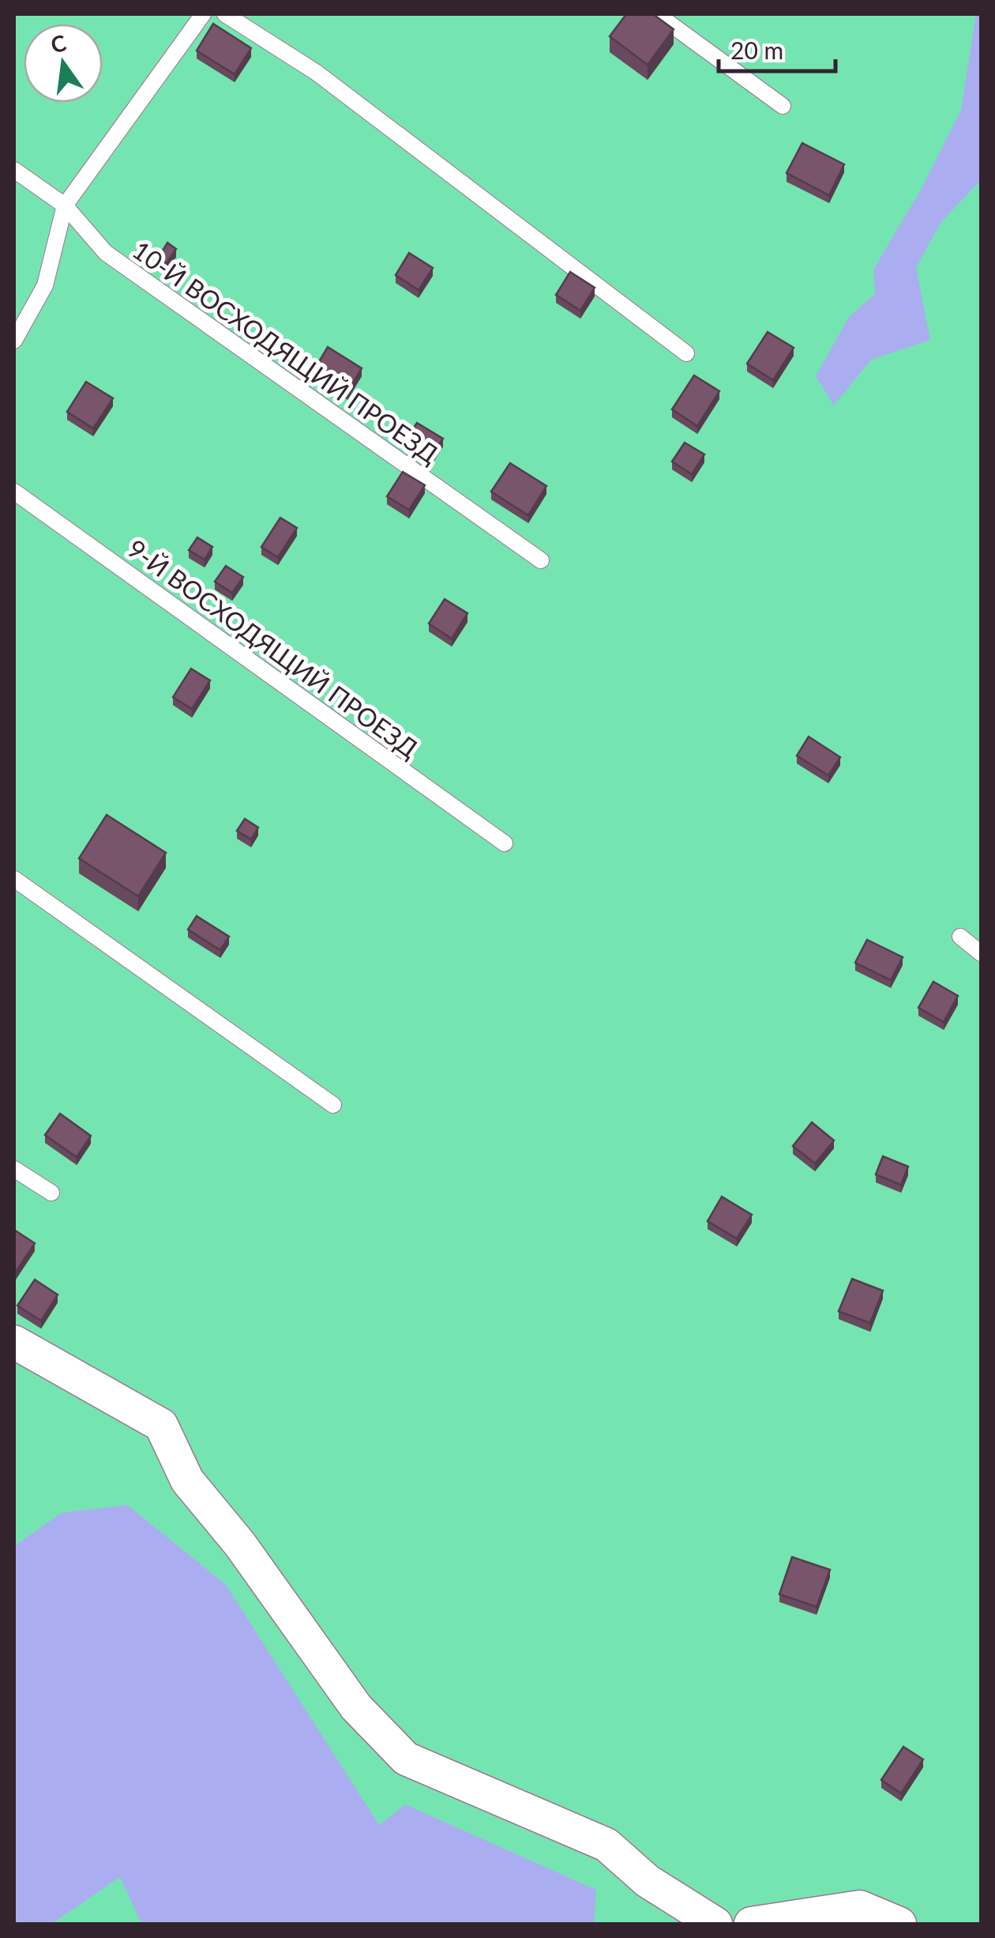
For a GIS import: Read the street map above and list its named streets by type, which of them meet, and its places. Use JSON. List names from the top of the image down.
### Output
{
  "streets": {
    "lane": ["10-Й ВОСХОДЯЩИЙ ПРОЕЗД", "9-Й ВОСХОДЯЩИЙ ПРОЕЗД"]
  },
  "scale_bar": "20 m",
  "north": "top"
}
